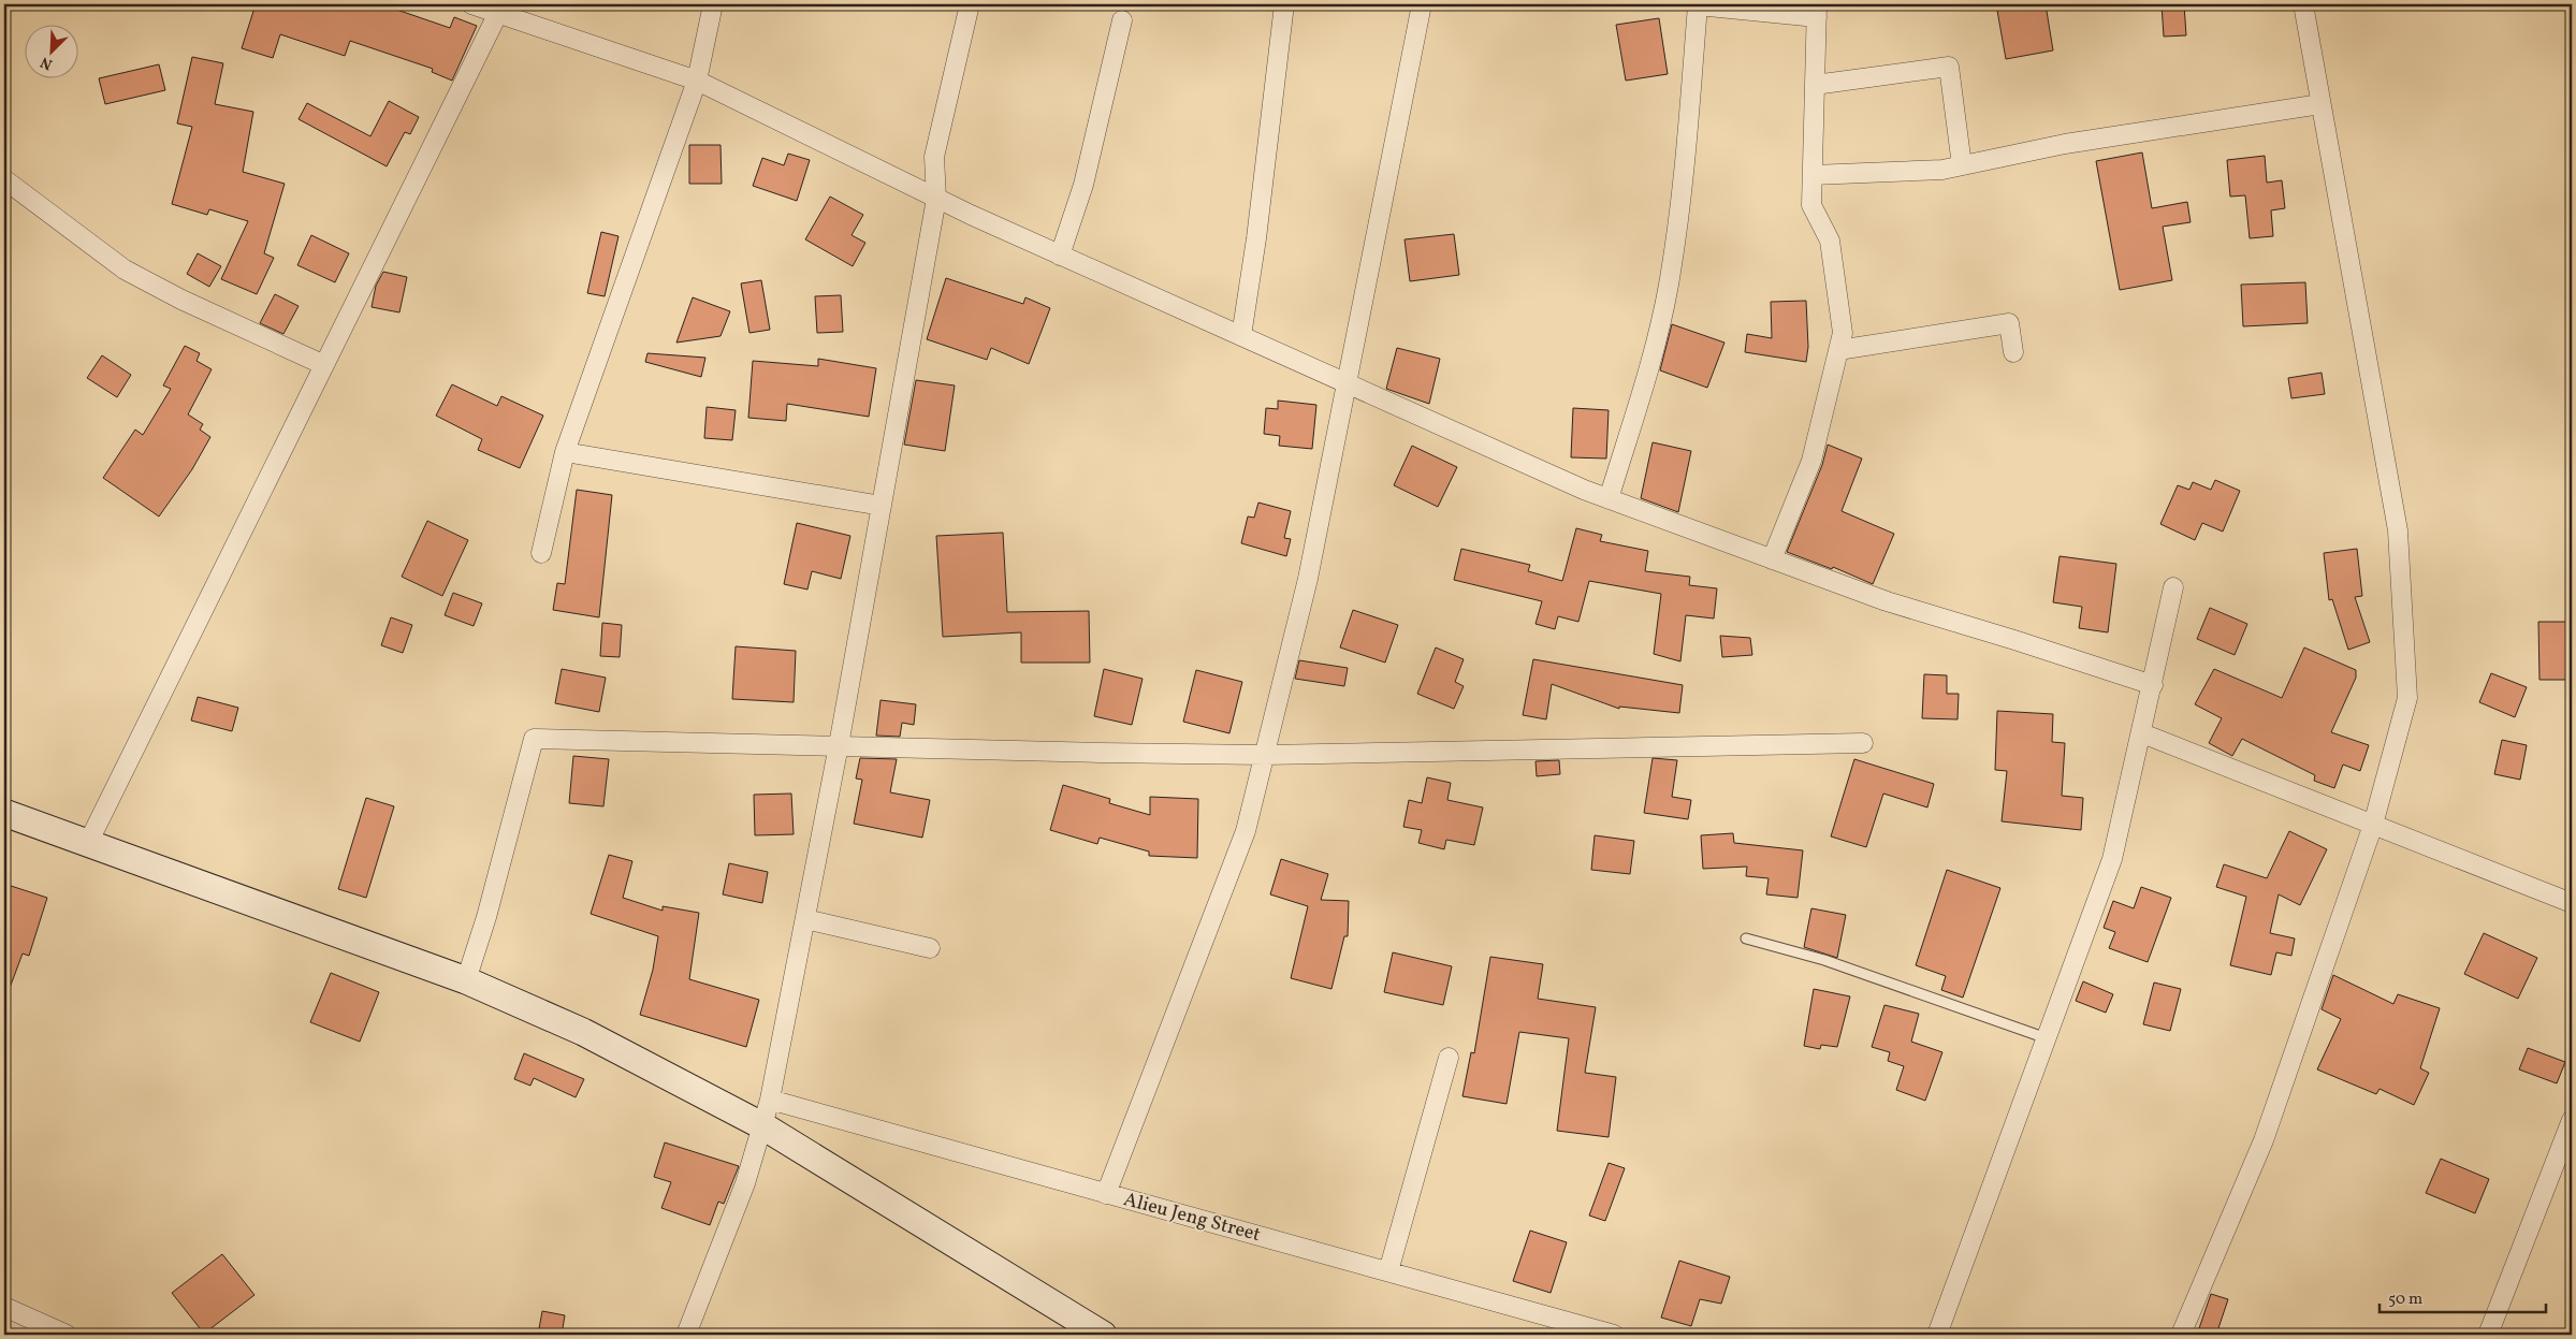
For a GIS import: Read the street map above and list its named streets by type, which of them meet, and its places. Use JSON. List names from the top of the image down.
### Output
{
  "streets": {
    "street": ["Alieu Jeng Street"]
  },
  "scale_bar": "50 m",
  "north": "bottom left"
}
